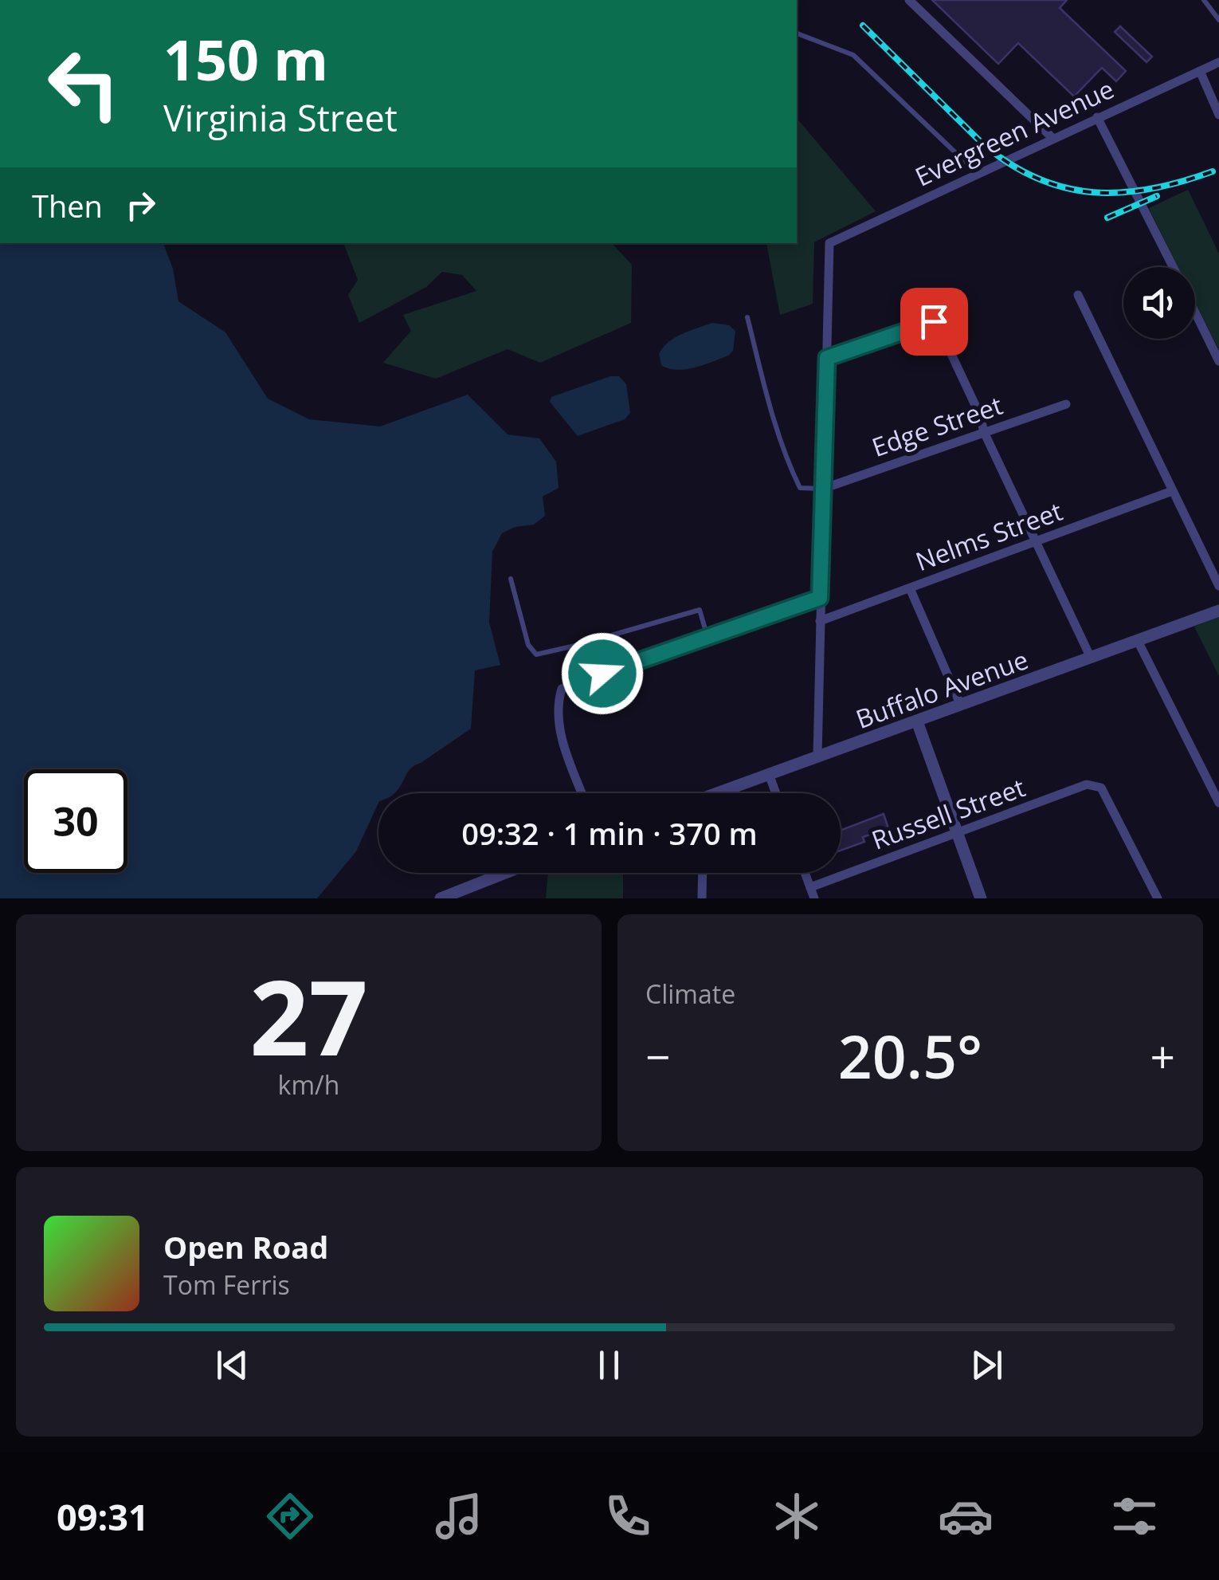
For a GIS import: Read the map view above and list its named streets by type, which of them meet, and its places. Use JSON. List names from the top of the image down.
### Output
{
  "streets": {
    "street": [
      "Evergreen Avenue",
      "Edge Street",
      "Nelms Street",
      "Buffalo Avenue",
      "Russell Street"
    ]
  },
  "page": {
    "turn": ["150 m", "Virginia Street"],
    "then": "Then",
    "limit": "30",
    "trip": "09:32 · 1 min · 370 m",
    "tile": [
      ["27", "km/h"],
      "Climate"
    ],
    "heat": ["−", "20.5°", "+"],
    "song": ["Open Road", "Tom Ferris"],
    "tabs": "09:31"
  }
}
